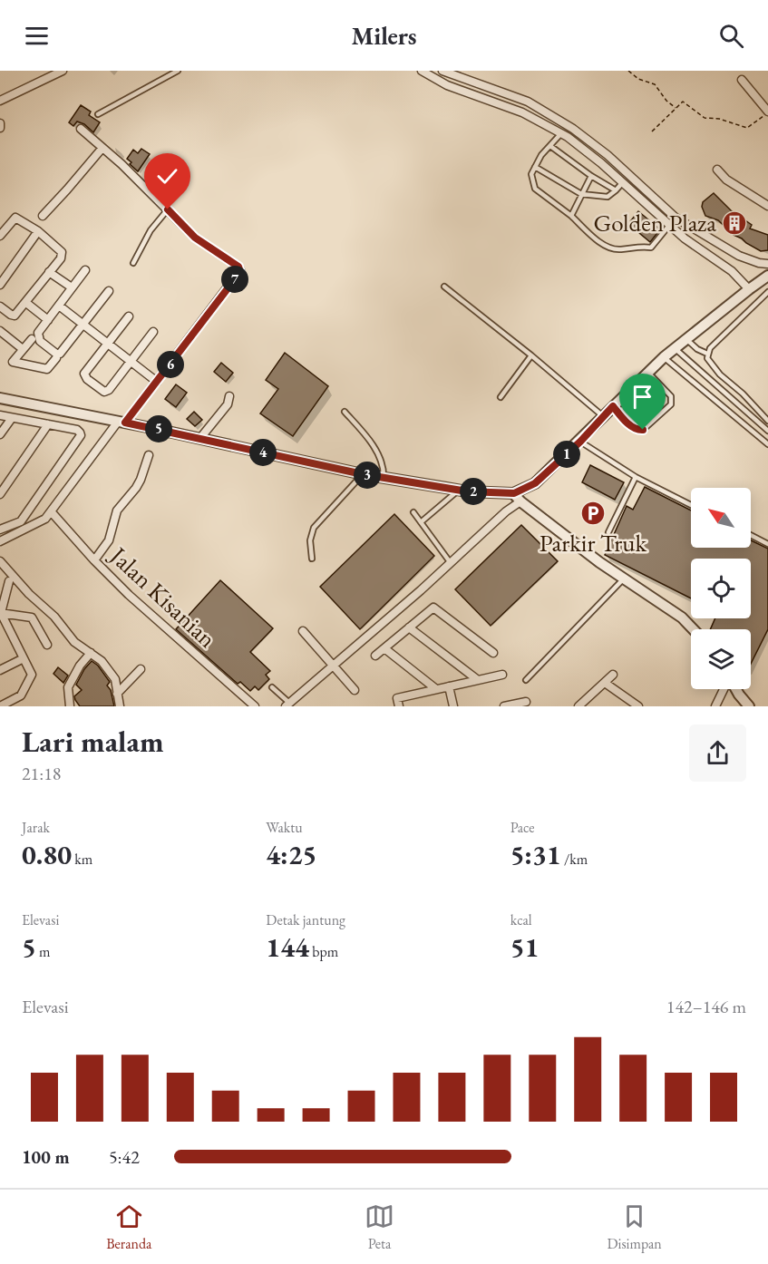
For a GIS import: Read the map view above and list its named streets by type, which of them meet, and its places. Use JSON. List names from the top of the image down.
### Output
{
  "streets": {
    "street": ["Jalan Kisanian"]
  },
  "places": {
    "building": ["Golden Plaza"],
    "parking": ["Parkir Truk"]
  },
  "north": "top left",
  "page": {
    "header": "Milers",
    "pins": [
      "7",
      "6",
      "5",
      "4",
      "1",
      "3",
      "2"
    ],
    "heading": ["Lari malam", "21:18"],
    "stats": [
      ["Jarak", "0.80 km"],
      ["Waktu", "4:25"],
      ["Pace", "5:31 /km"],
      ["Elevasi", "5 m"],
      ["Detak jantung", "144 bpm"],
      ["kcal", "51"]
    ],
    "chart": ["Elevasi", "142–146 m"],
    "list": [
      {
        "name": "100 m",
        "note": "5:42"
      }
    ],
    "tabs": ["Beranda", "Peta", "Disimpan"]
  }
}
